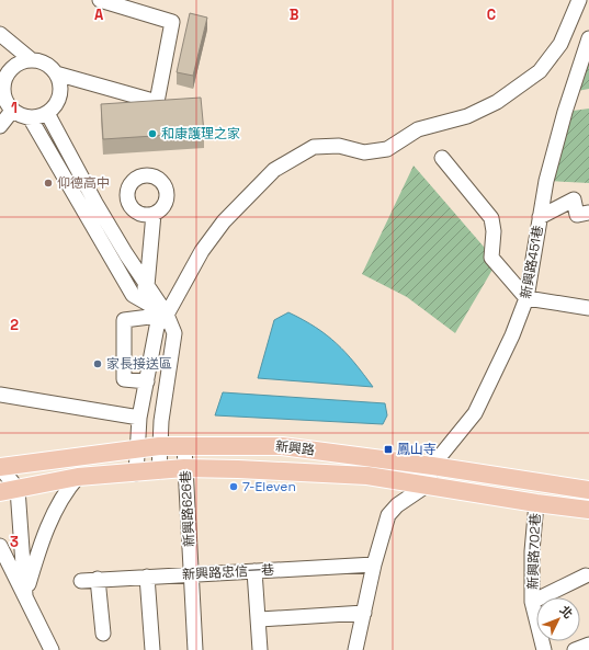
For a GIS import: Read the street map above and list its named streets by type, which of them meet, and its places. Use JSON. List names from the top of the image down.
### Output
{
  "streets": {
    "main road": ["新興路"],
    "street": [
      "新興路451巷",
      "新興路626巷",
      "新興路702巷",
      "新興路忠信一巷"
    ]
  },
  "crossings": [
    ["新興路451巷", "新興路"],
    ["新興路", "新興路626巷"],
    ["新興路", "新興路702巷"],
    ["新興路626巷", "新興路忠信一巷"]
  ],
  "places": {
    "other": [
      "和康護理之家",
      "仰德高中",
      "家長接送區",
      "7-Eleven"
    ],
    "transit": ["鳳山寺"]
  },
  "north": "top right",
  "grid": {
    "columns": ["A", "B", "C"],
    "rows": ["1", "2", "3"]
  }
}
